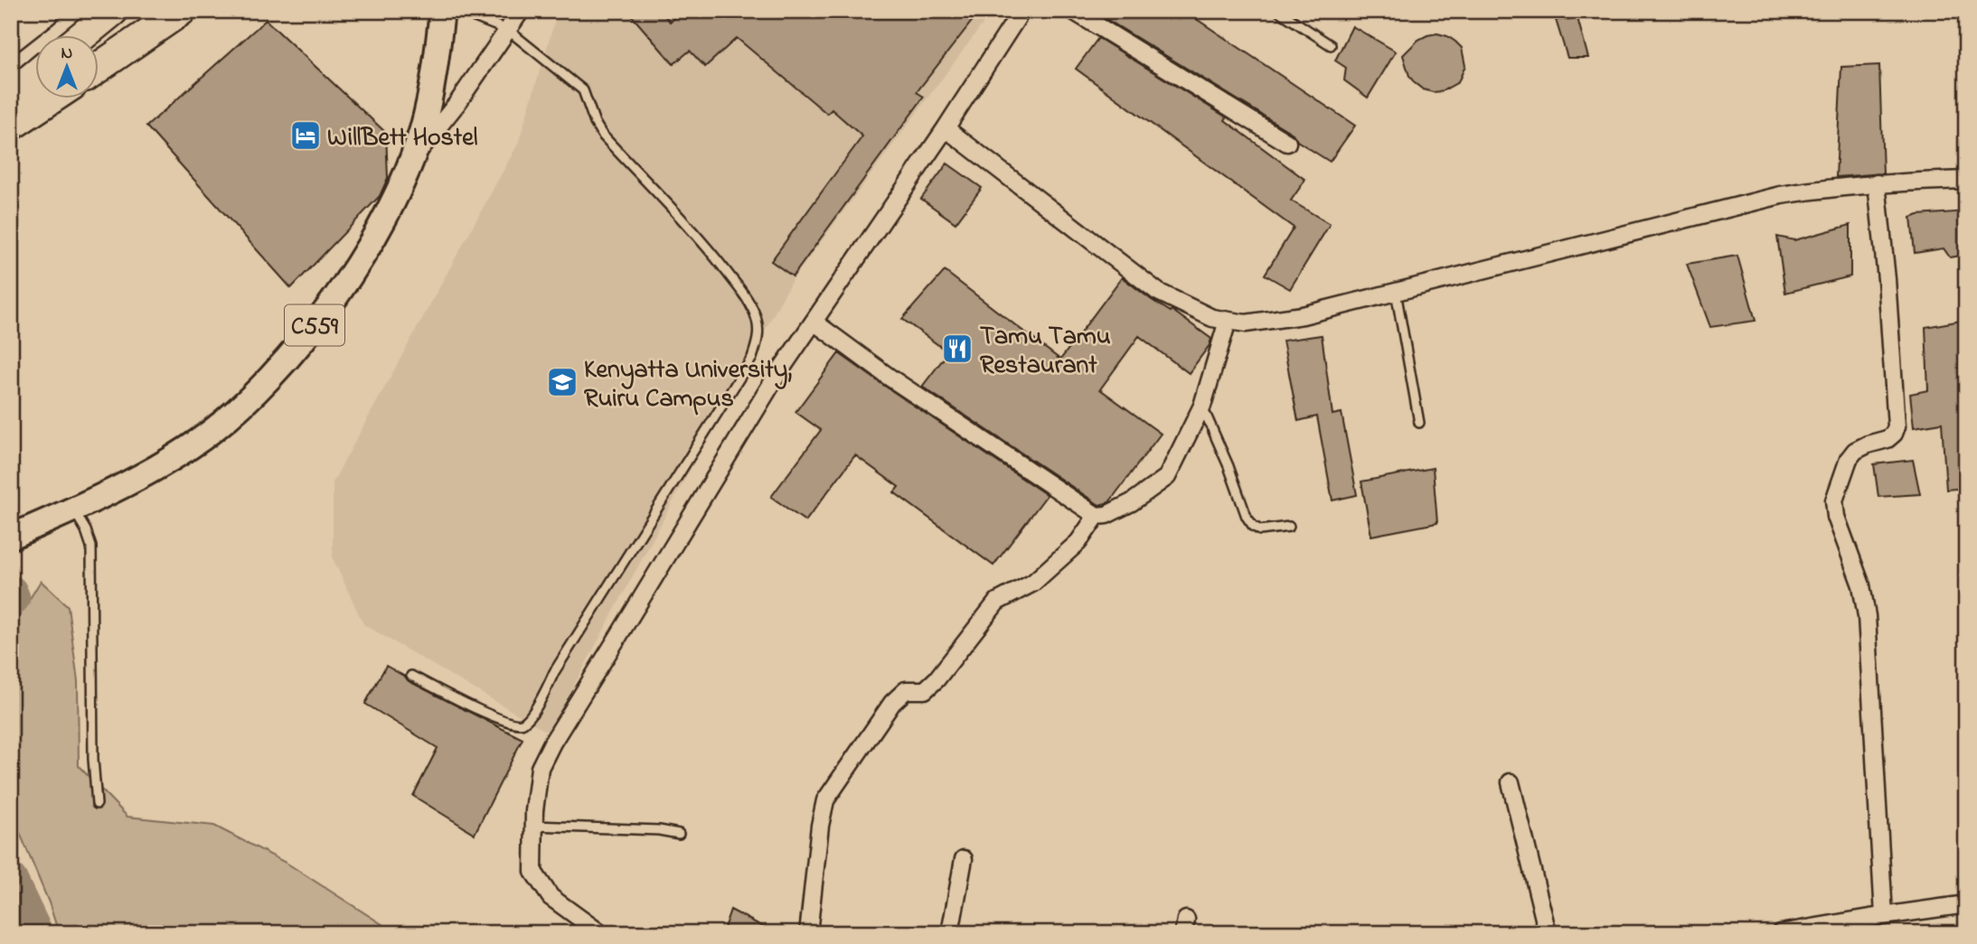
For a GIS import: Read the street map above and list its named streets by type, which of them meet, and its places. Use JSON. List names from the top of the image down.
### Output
{
  "streets": {
    "main road": ["C559"]
  },
  "places": {
    "hotel": ["WillBett Hostel"],
    "restaurant": ["Tamu Tamu Restaurant"],
    "school or university": ["Kenyatta University, Ruiru Campus"]
  },
  "north": "top"
}
